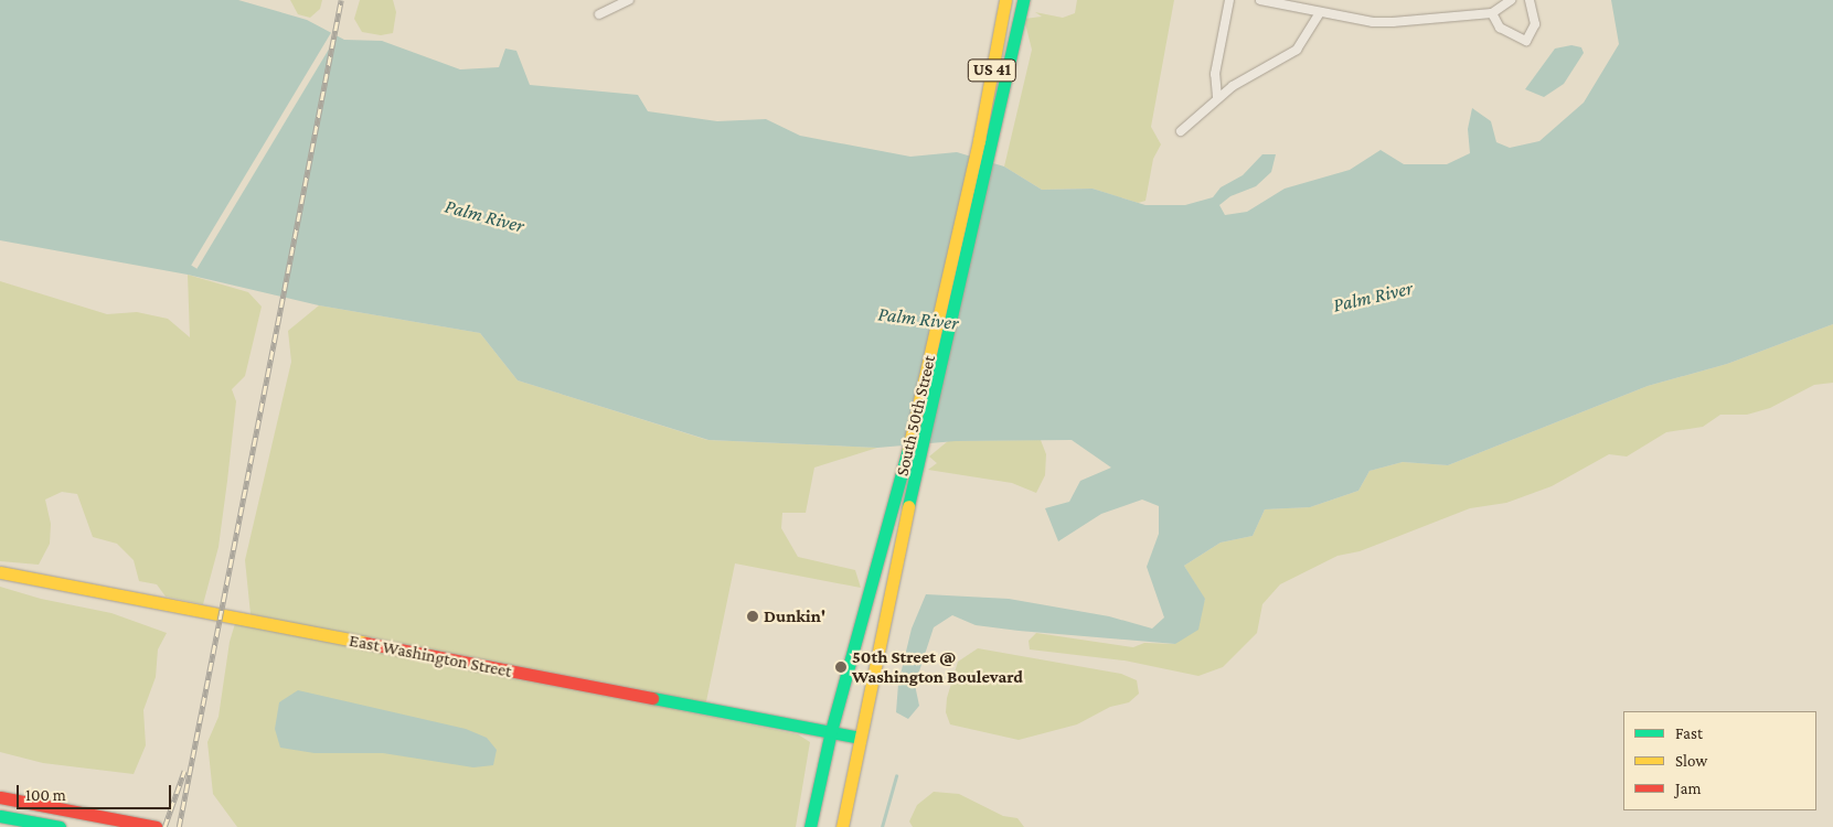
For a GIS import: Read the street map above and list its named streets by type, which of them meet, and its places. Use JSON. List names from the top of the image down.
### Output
{
  "streets": {
    "main road": ["US 41", "South 50th Street", "East Washington Street"]
  },
  "crossings": [
    ["South 50th Street", "East Washington Street"]
  ],
  "water": ["Palm River"],
  "places": ["Dunkin'", "50th Street @ Washington Boulevard"],
  "legend": ["Fast", "Slow", "Jam"],
  "scale_bar": "100 m"
}
